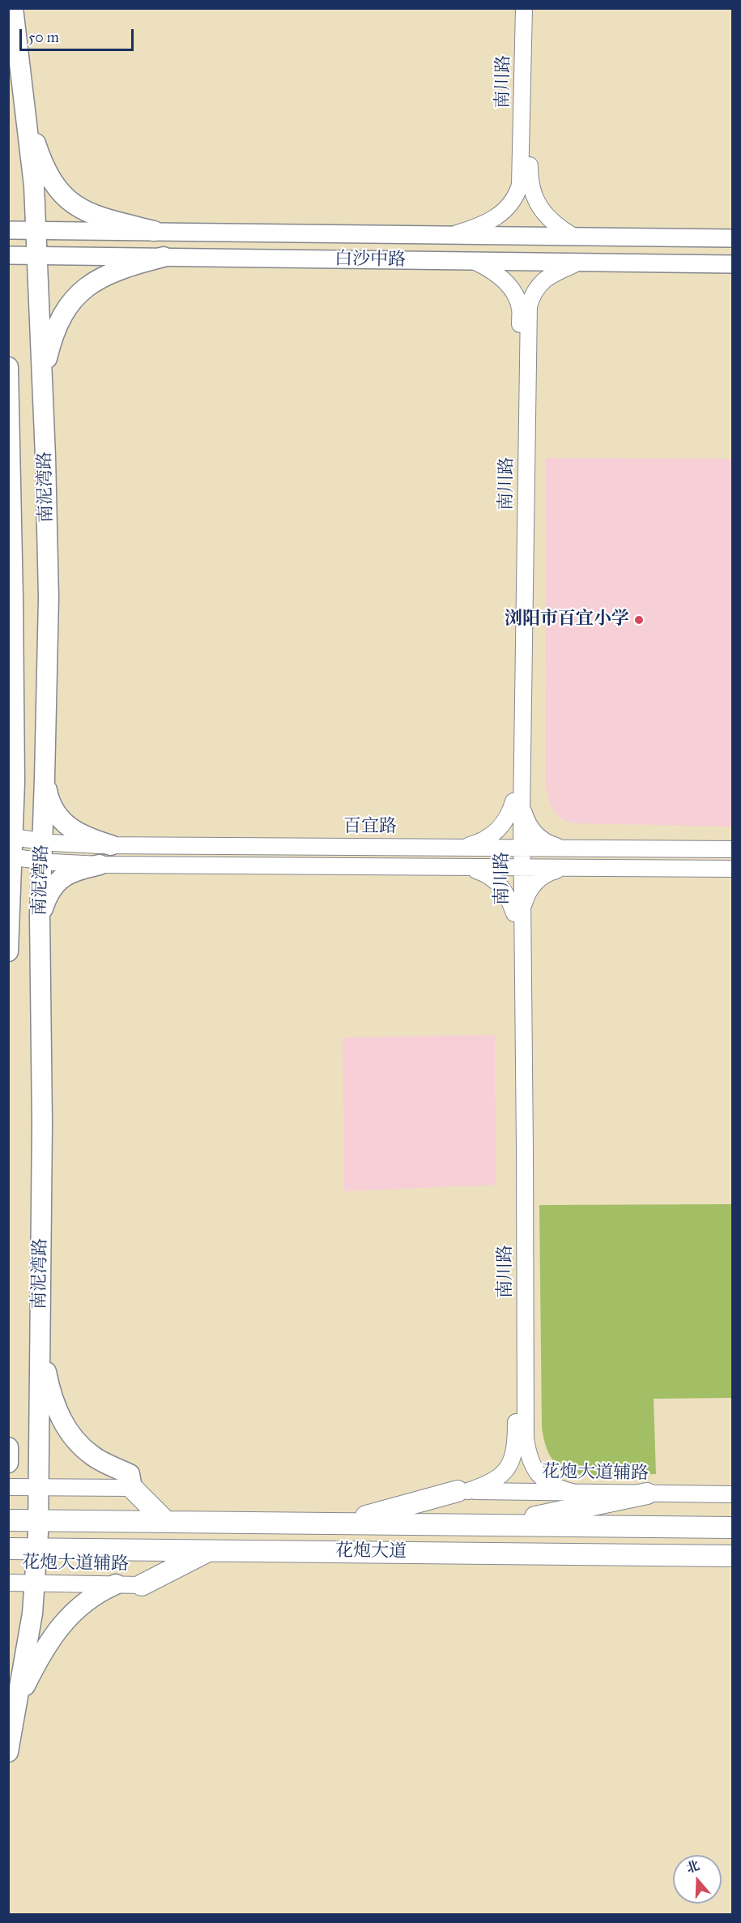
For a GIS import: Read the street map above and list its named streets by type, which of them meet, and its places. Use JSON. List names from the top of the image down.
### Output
{
  "streets": {
    "highway": ["花炮大道"],
    "main road": ["白沙中路", "南泥湾路"],
    "street": ["南川路", "百宜路", "花炮大道辅路"]
  },
  "crossings": [
    ["南川路", "白沙中路"],
    ["南川路", "百宜路"],
    ["南川路", "花炮大道辅路"],
    ["白沙中路", "南泥湾路"],
    ["南泥湾路", "百宜路"],
    ["南泥湾路", "花炮大道辅路"],
    ["南泥湾路", "花炮大道"]
  ],
  "places": ["浏阳市百宜小学"],
  "scale_bar": "50 m",
  "north": "top"
}
